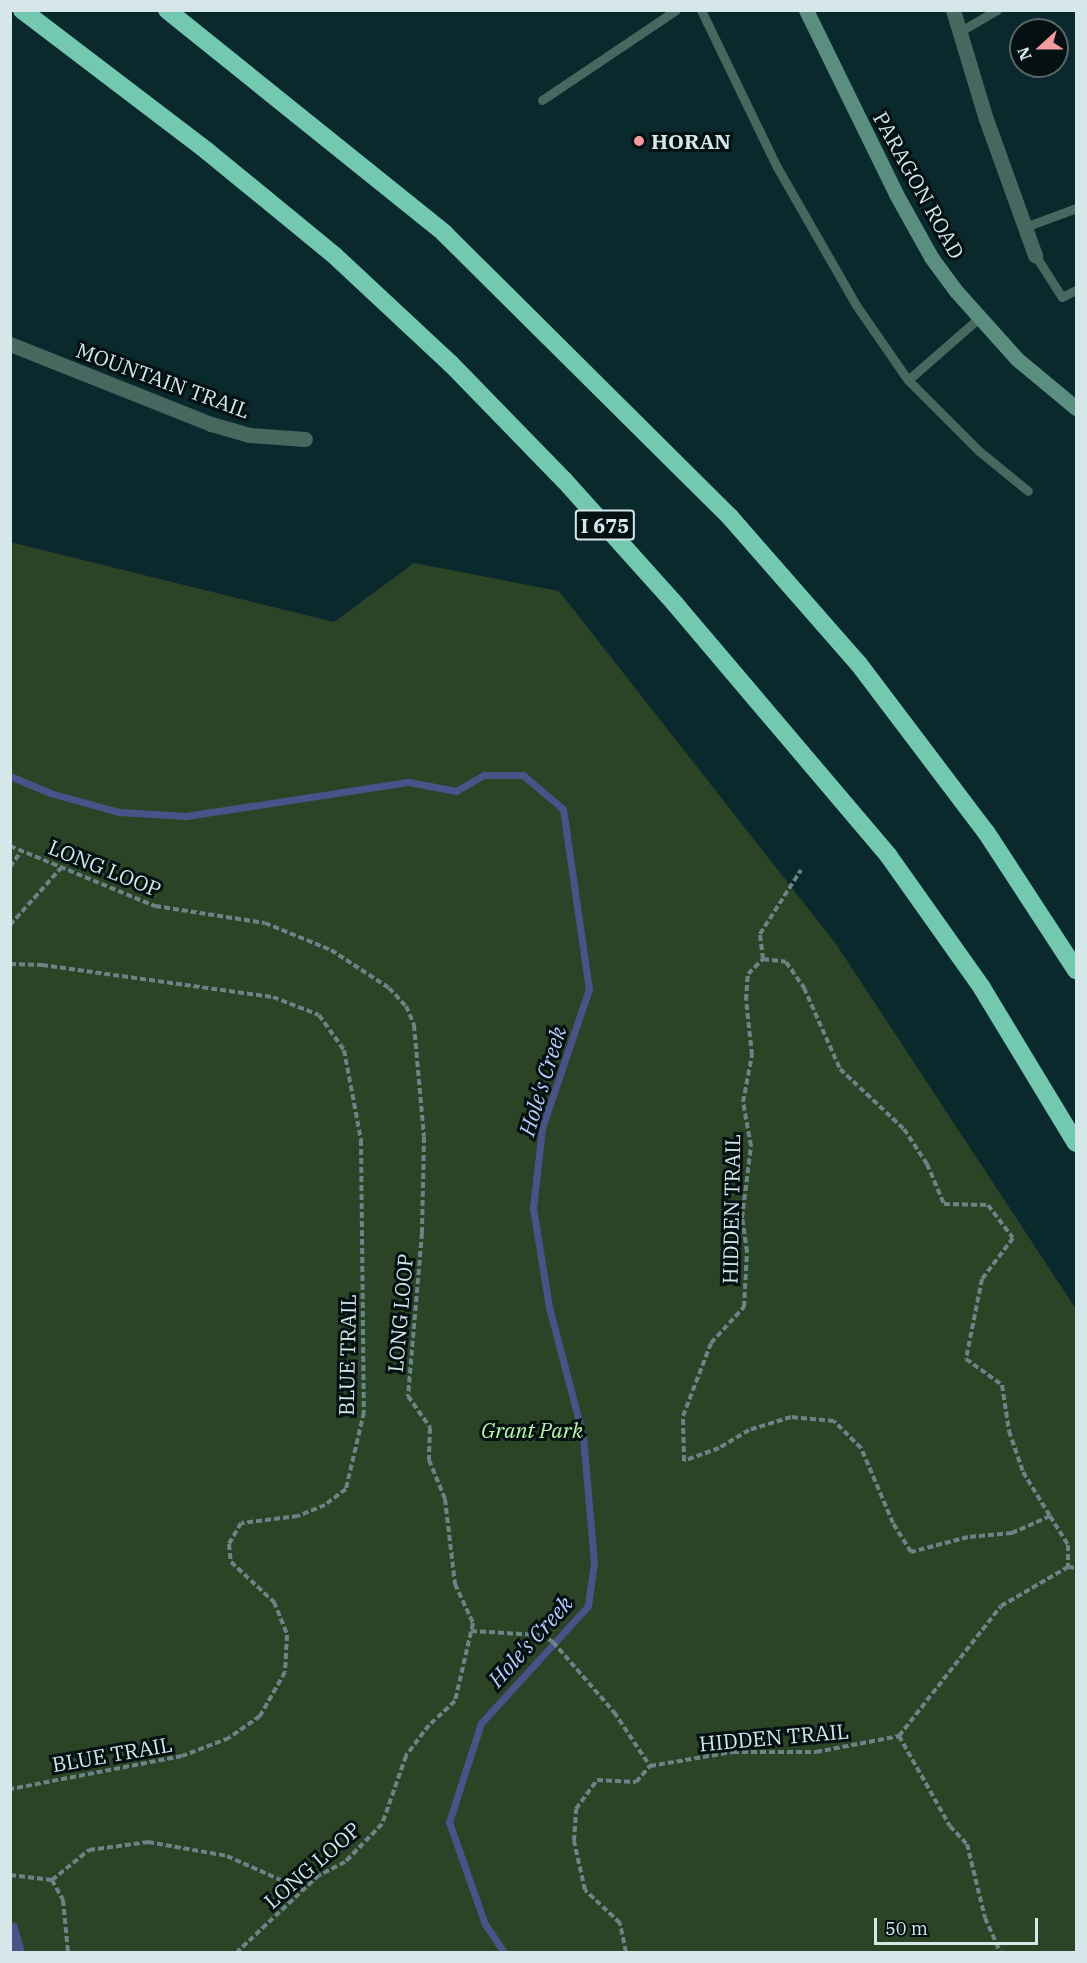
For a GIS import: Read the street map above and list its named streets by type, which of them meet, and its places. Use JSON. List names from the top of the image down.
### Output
{
  "streets": {
    "highway": ["I 675"],
    "street": ["PARAGON ROAD", "MOUNTAIN TRAIL"],
    "path": ["LONG LOOP", "HIDDEN TRAIL", "BLUE TRAIL"]
  },
  "water": ["Hole's Creek"],
  "parks": ["Grant Park"],
  "places": ["HORAN"],
  "scale_bar": "50 m",
  "north": "left"
}
